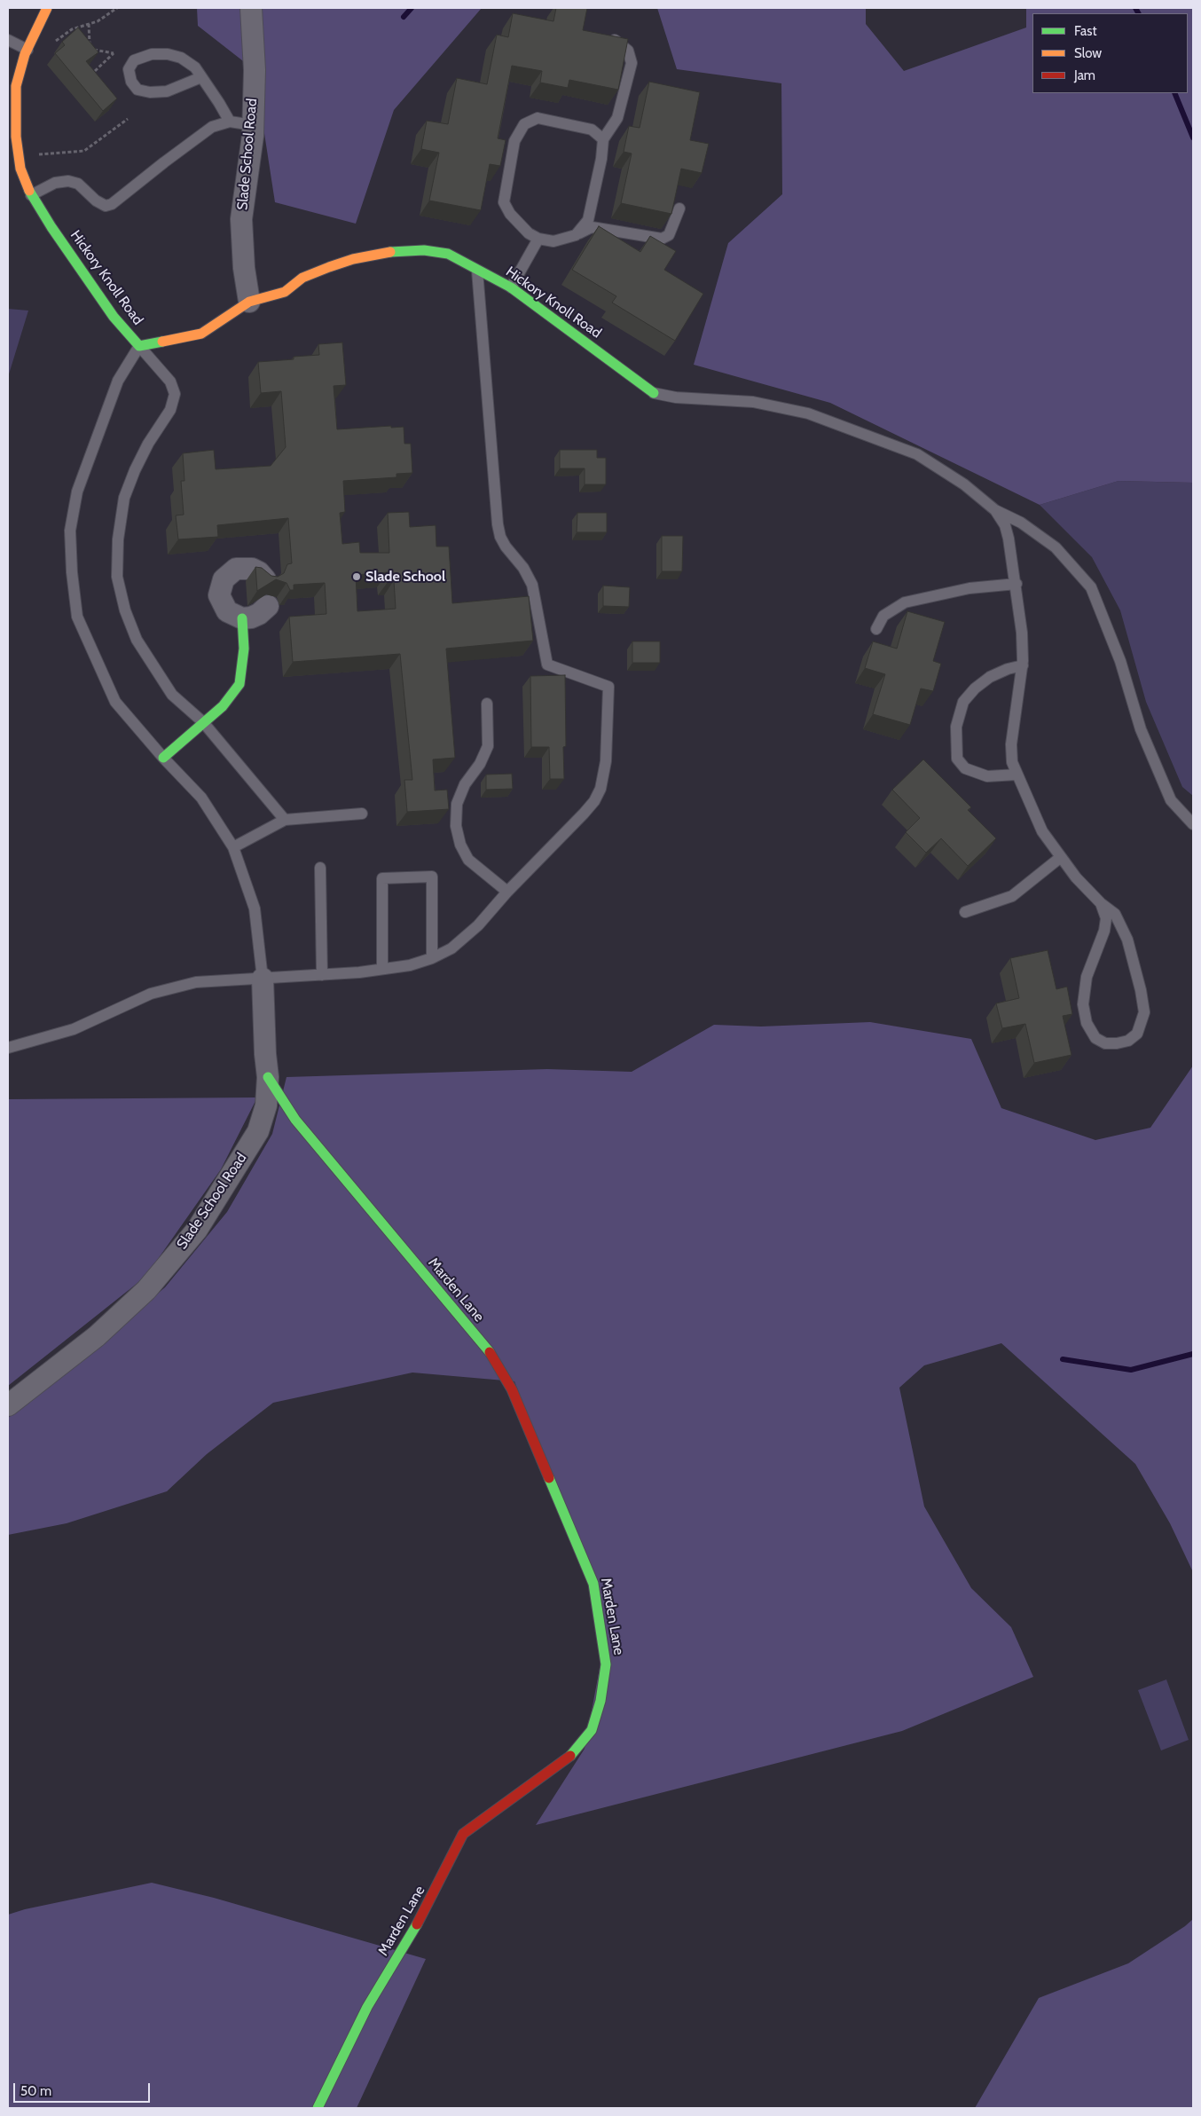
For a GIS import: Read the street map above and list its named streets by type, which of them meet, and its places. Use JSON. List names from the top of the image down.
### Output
{
  "streets": {
    "street": ["Slade School Road", "Hickory Knoll Road", "Marden Lane"]
  },
  "crossings": [
    ["Slade School Road", "Hickory Knoll Road"],
    ["Slade School Road", "Marden Lane"]
  ],
  "places": ["Slade School"],
  "legend": ["Fast", "Slow", "Jam"],
  "scale_bar": "50 m"
}
